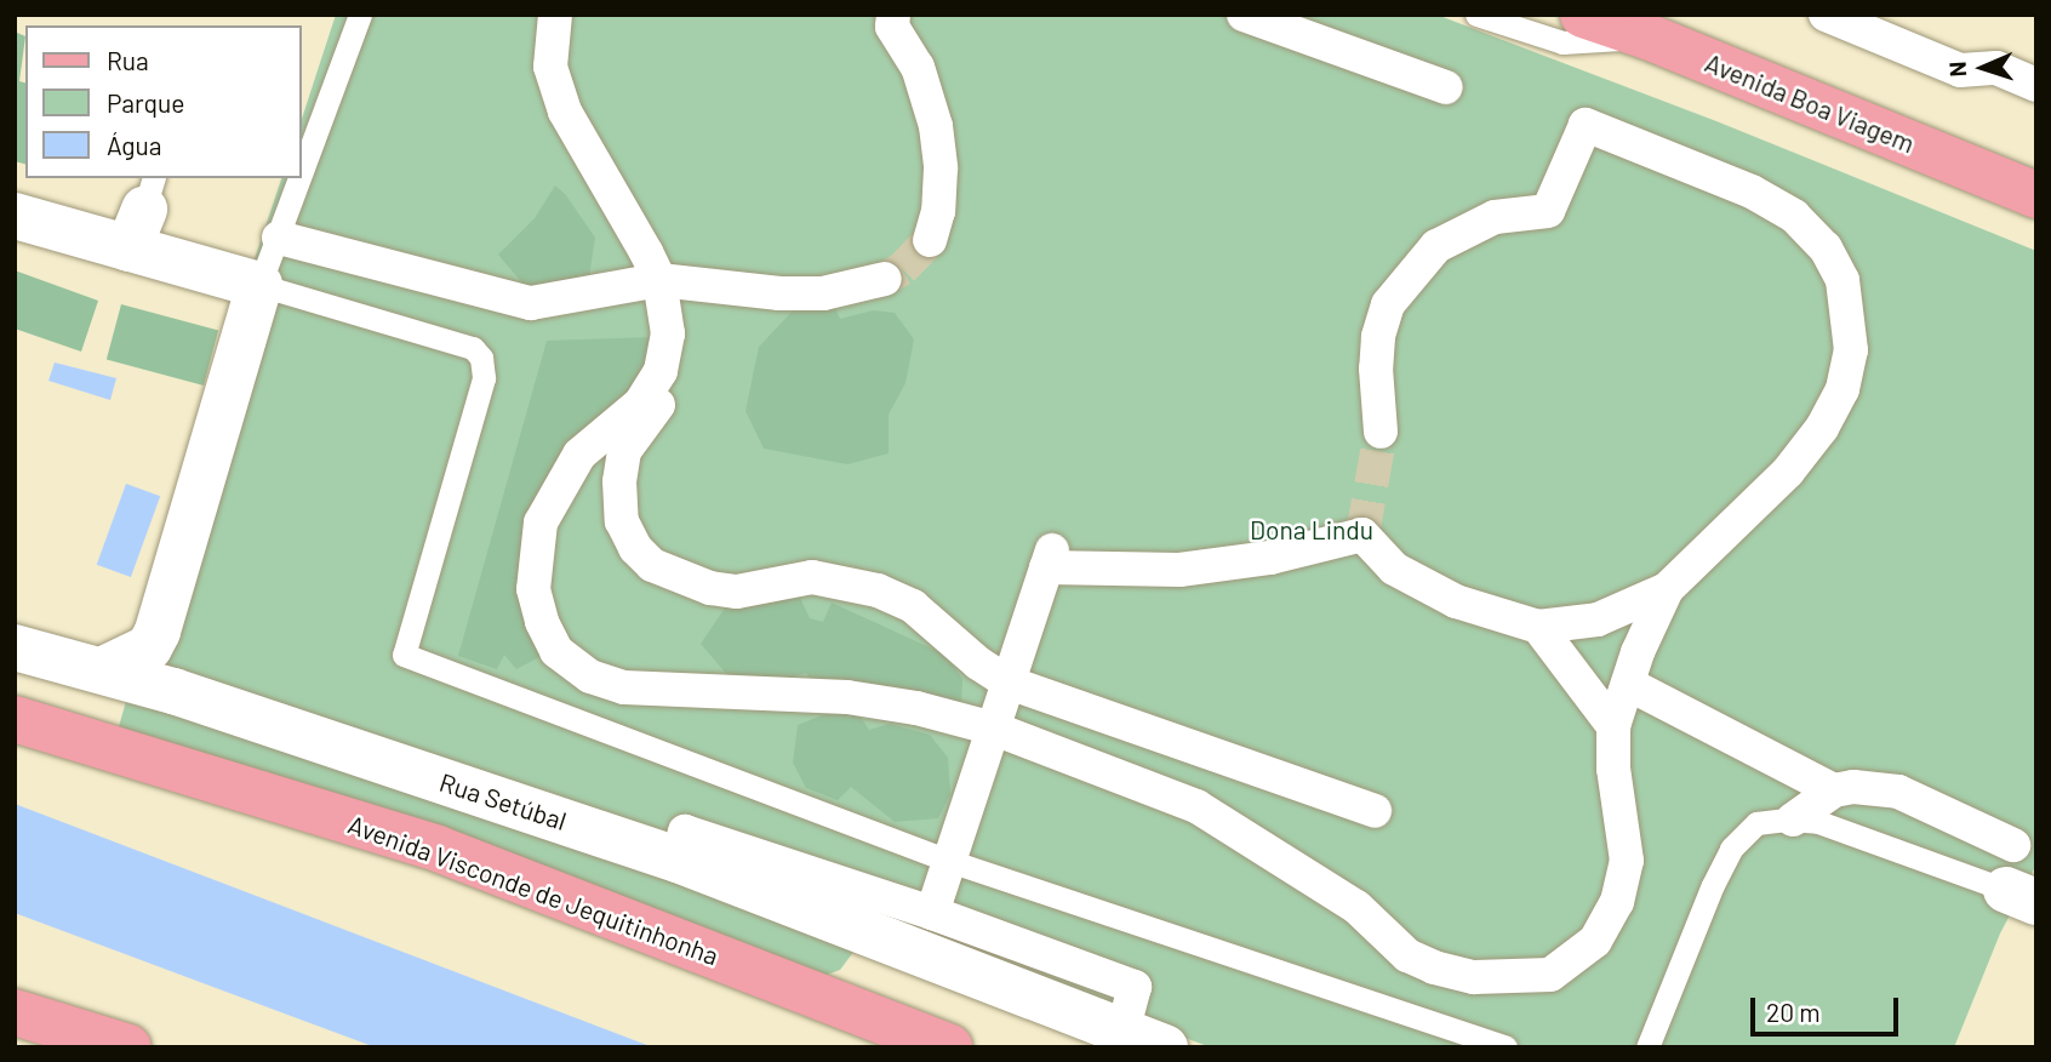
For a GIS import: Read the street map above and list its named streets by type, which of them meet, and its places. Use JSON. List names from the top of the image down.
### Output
{
  "streets": {
    "main road": ["Avenida Boa Viagem", "Avenida Visconde de Jequitinhonha"],
    "street": ["Rua Setúbal"]
  },
  "parks": ["Dona Lindu"],
  "legend": ["Rua", "Parque", "Água"],
  "scale_bar": "20 m",
  "north": "left"
}
